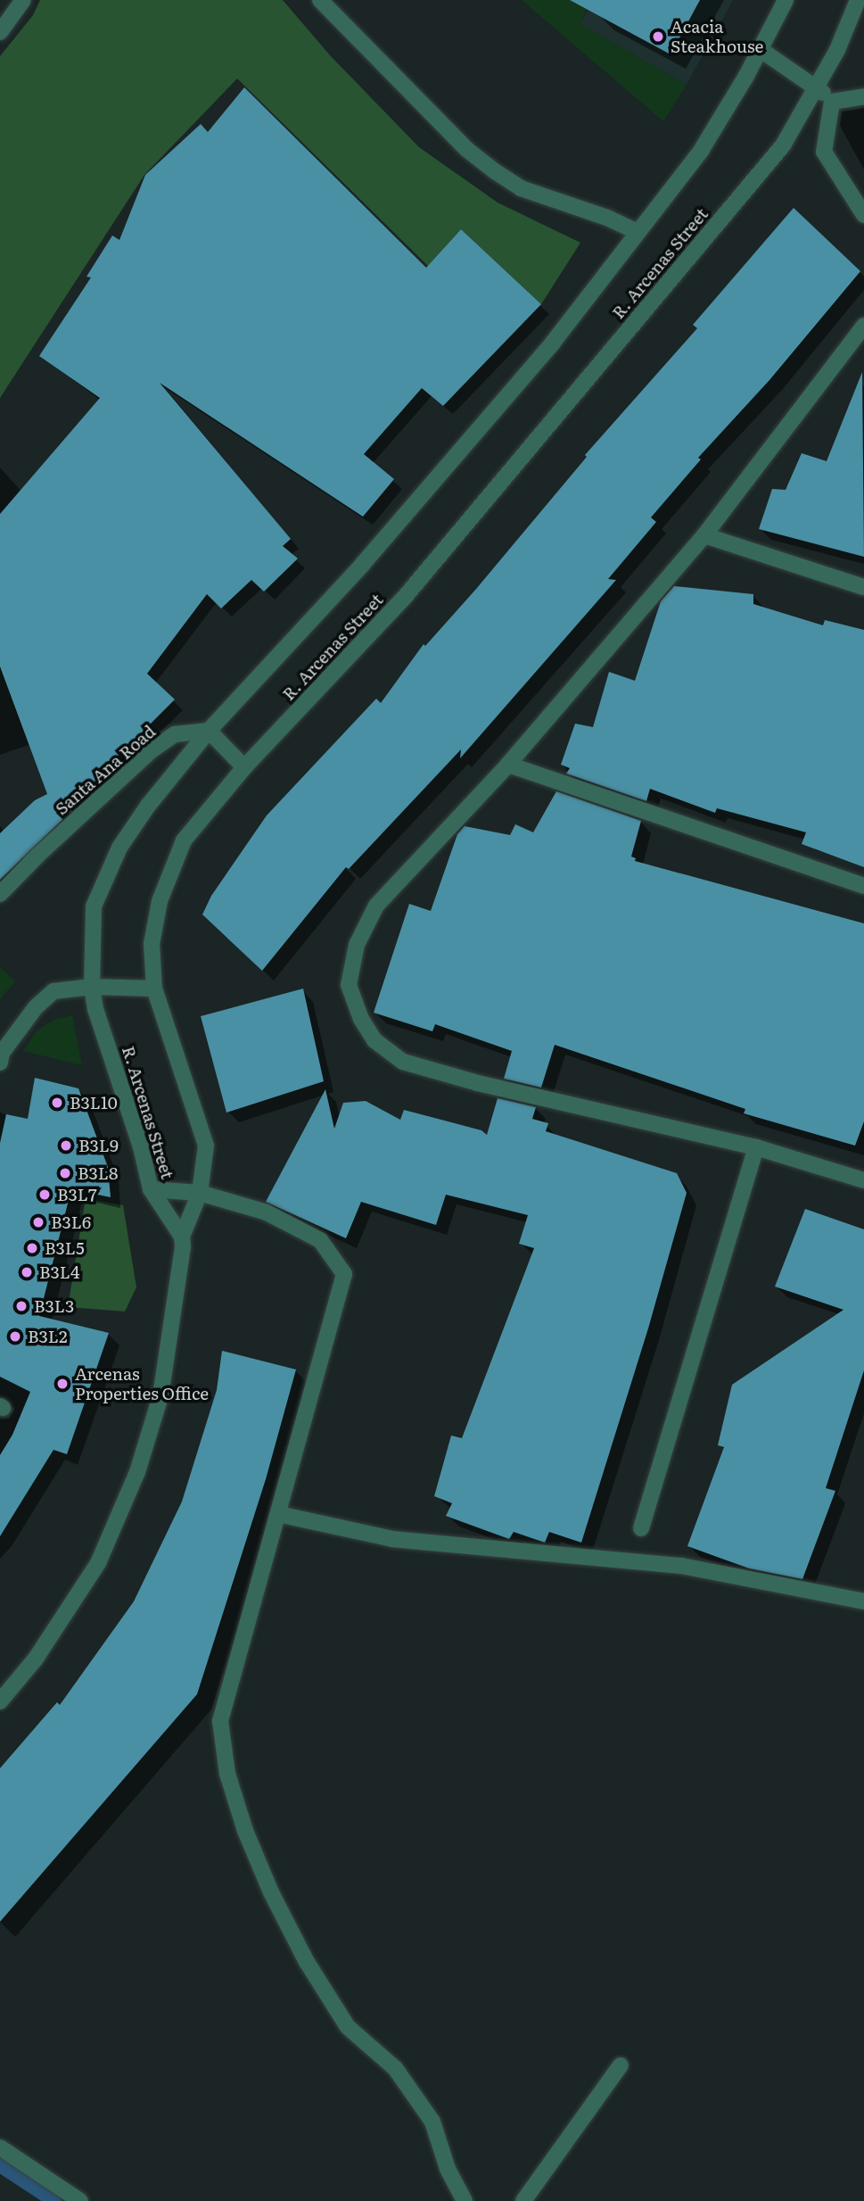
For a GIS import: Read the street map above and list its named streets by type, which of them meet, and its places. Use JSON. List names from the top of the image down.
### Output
{
  "streets": {
    "street": ["R. Arcenas Street", "Santa Ana Road"]
  },
  "crossings": [
    ["R. Arcenas Street", "Santa Ana Road"]
  ],
  "places": [
    "Acacia Steakhouse",
    "B3L10",
    "B3L9",
    "B3L8",
    "B3L7",
    "B3L6",
    "B3L5",
    "B3L4",
    "B3L3",
    "B3L2",
    "Arcenas Properties Office"
  ]
}
